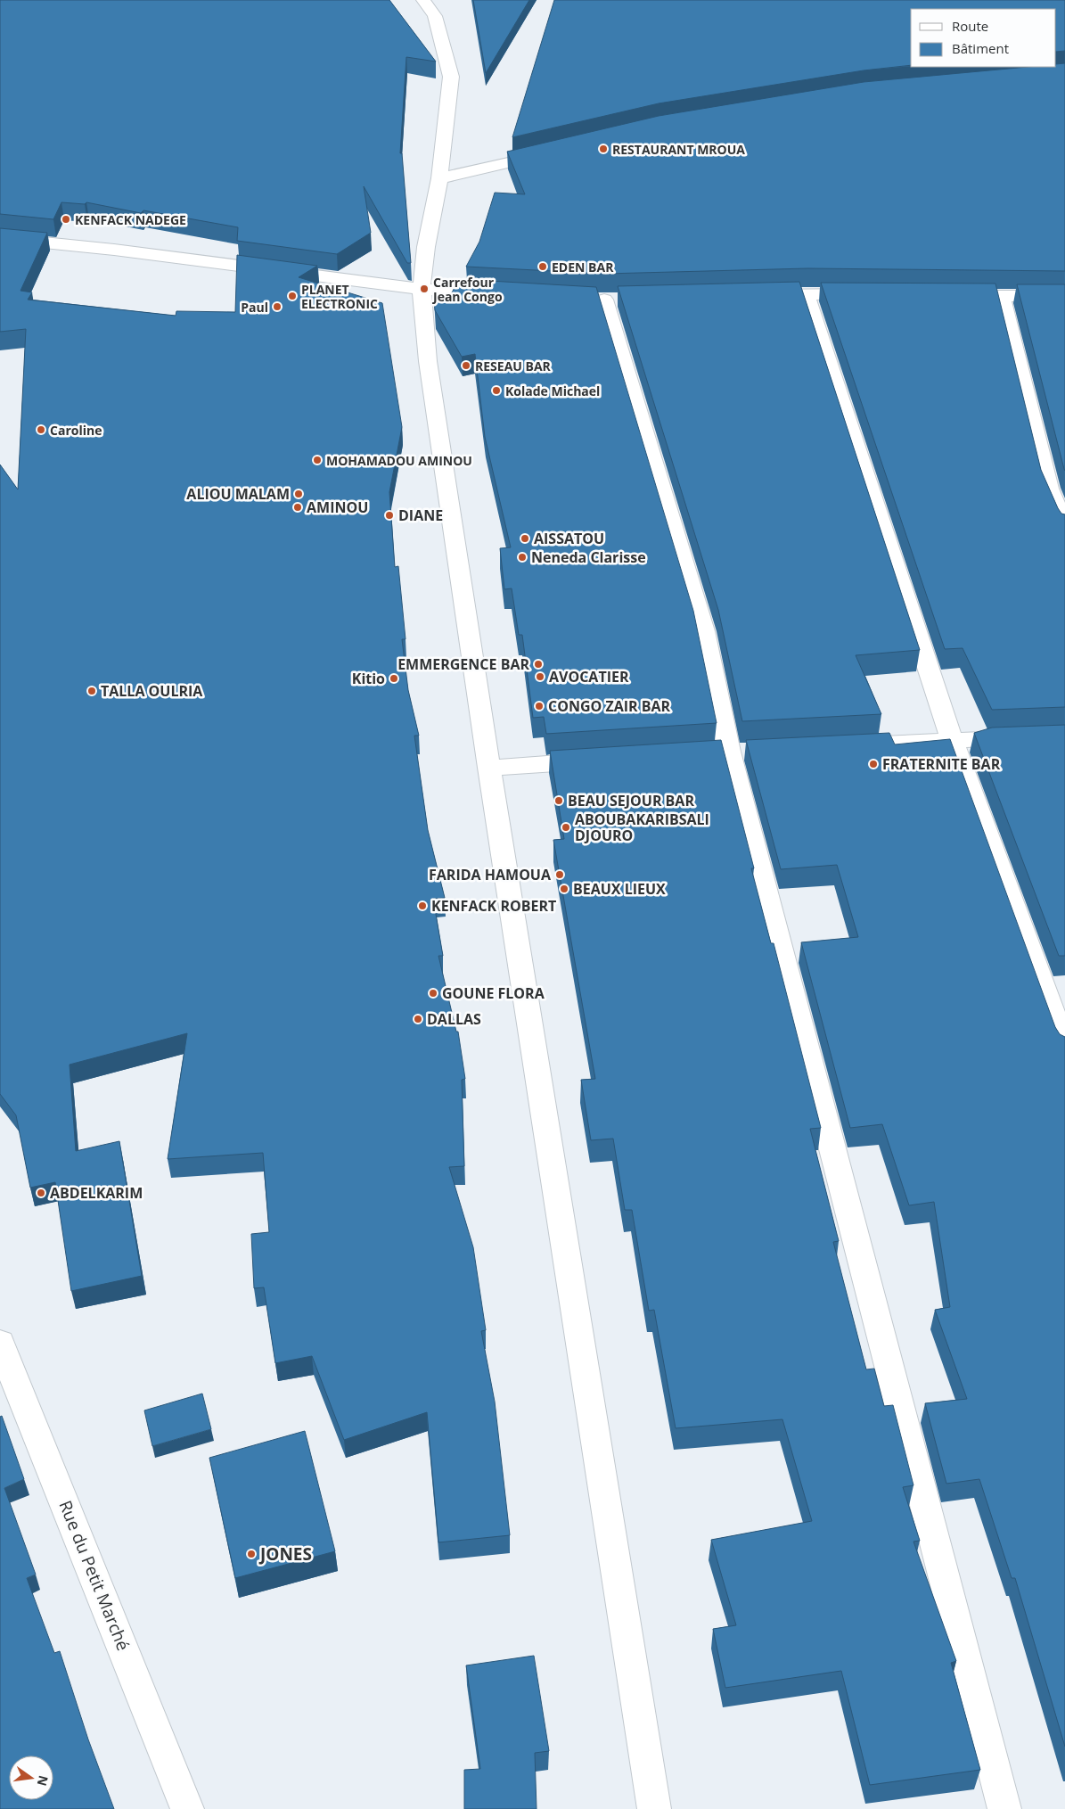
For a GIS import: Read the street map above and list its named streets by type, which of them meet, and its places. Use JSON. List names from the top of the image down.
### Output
{
  "streets": {
    "street": ["Rue du Petit Marché"]
  },
  "places": [
    "RESTAURANT MROUA",
    "KENFACK NADEGE",
    "EDEN BAR",
    "Carrefour Jean Congo",
    "PLANET ELECTRONIC",
    "Paul",
    "RESEAU BAR",
    "Kolade Michael",
    "Caroline",
    "MOHAMADOU AMINOU",
    "ALIOU MALAM",
    "AMINOU",
    "DIANE",
    "AISSATOU",
    "Neneda Clarisse",
    "EMMERGENCE BAR",
    "AVOCATIER",
    "Kitio",
    "TALLA OULRIA",
    "CONGO ZAIR BAR",
    "FRATERNITE BAR",
    "BEAU SEJOUR BAR",
    "ABOUBAKARIBSALI DJOURO",
    "FARIDA HAMOUA",
    "BEAUX LIEUX",
    "KENFACK ROBERT",
    "GOUNE FLORA",
    "DALLAS",
    "ABDELKARIM",
    "JONES"
  ],
  "legend": ["Route", "Bâtiment"],
  "north": "right"
}
